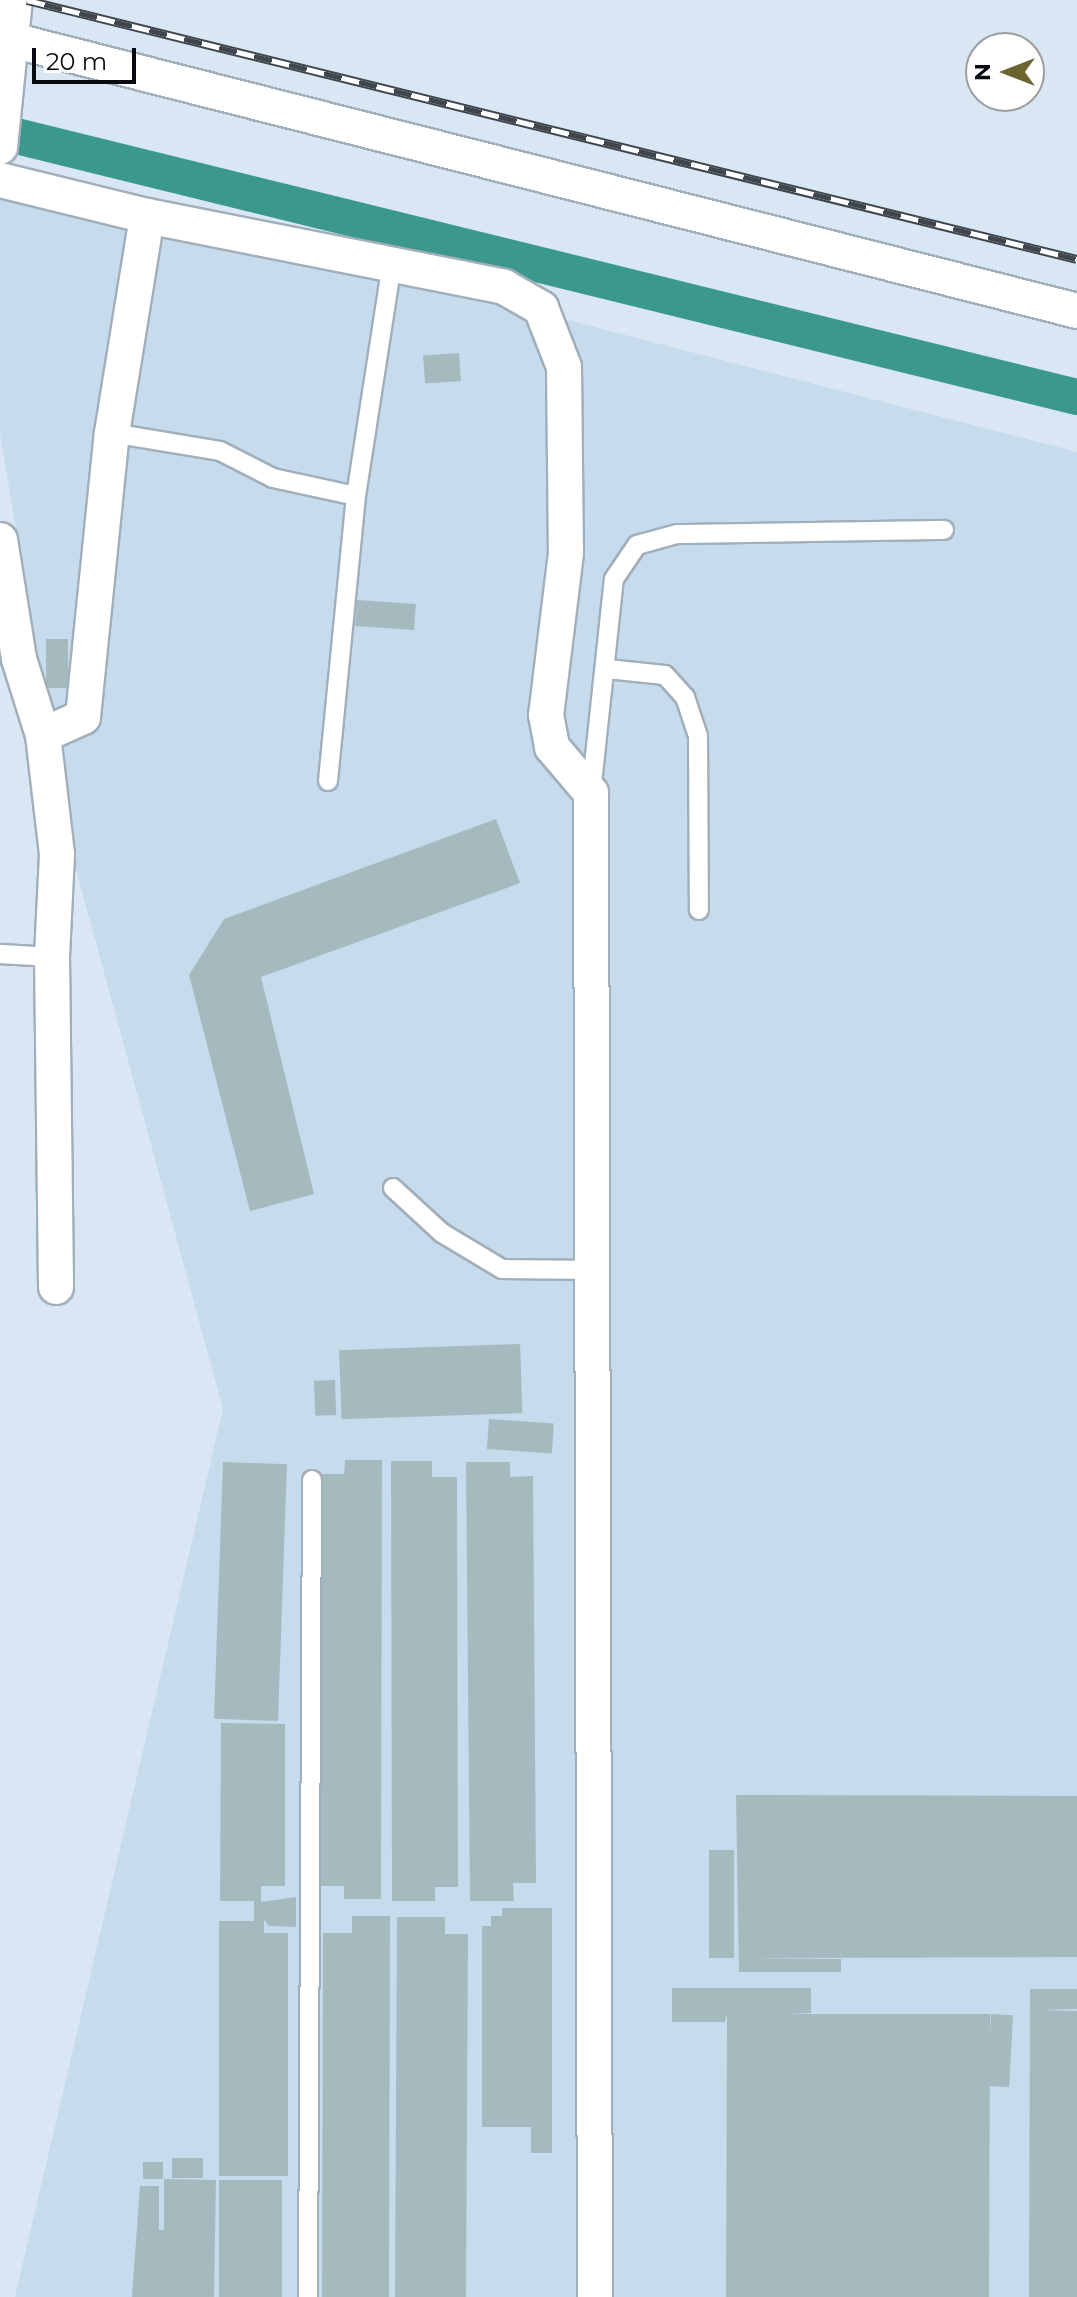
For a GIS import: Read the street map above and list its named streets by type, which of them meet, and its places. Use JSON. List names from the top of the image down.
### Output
{
  "scale_bar": "20 m",
  "north": "left"
}
